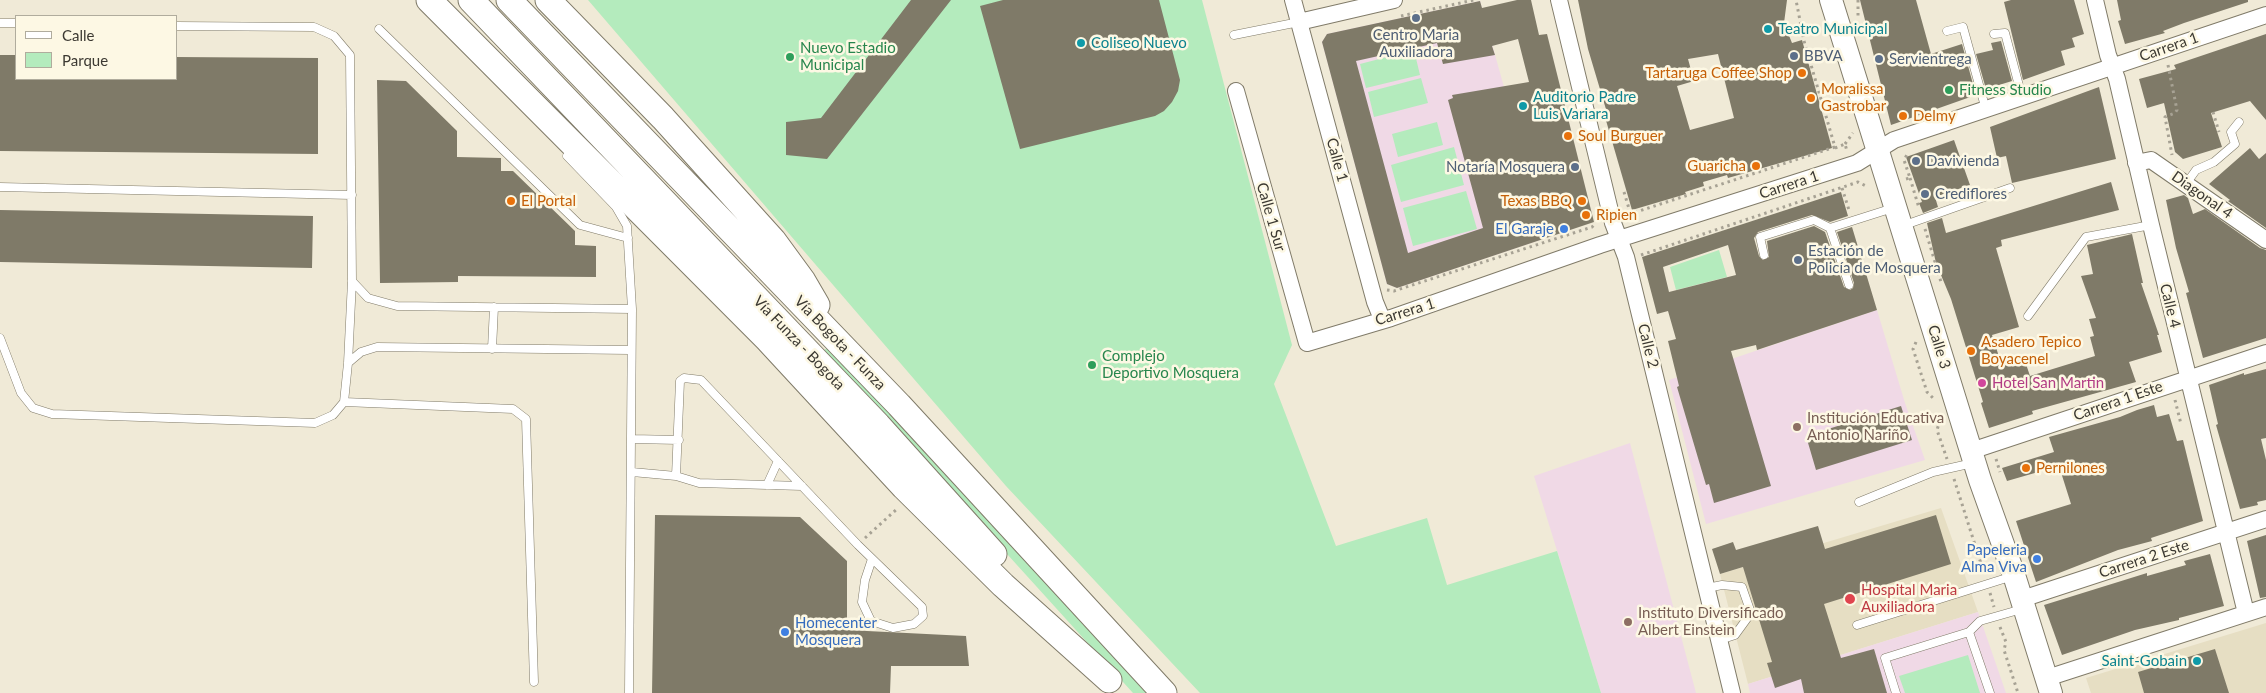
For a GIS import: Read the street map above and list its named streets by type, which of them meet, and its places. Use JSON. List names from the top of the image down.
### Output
{
  "streets": {
    "main road": ["Vía Funza - Bogota", "Vía Bogota - Funza", "Calle 3"],
    "street": [
      "Carrera 1",
      "Calle 1",
      "Diagonal 4",
      "Calle 1 Sur",
      "Calle 4",
      "Calle 2",
      "Carrera 1 Este",
      "Carrera 2 Este"
    ]
  },
  "crossings": [
    ["Carrera 1", "Calle 1"],
    ["Carrera 1", "Calle 1 Sur"],
    ["Carrera 1", "Calle 4"],
    ["Carrera 1", "Calle 2"],
    ["Carrera 1", "Calle 3"],
    ["Diagonal 4", "Calle 4"],
    ["Calle 4", "Carrera 1 Este"],
    ["Calle 4", "Carrera 2 Este"],
    ["Calle 3", "Carrera 1 Este"],
    ["Calle 3", "Carrera 2 Este"]
  ],
  "places": [
    "Centro Maria Auxiliadora",
    "Teatro Municipal",
    "Coliseo Nuevo",
    "BBVA",
    "Nuevo Estadio Municipal",
    "Servientrega",
    "Tartaruga Coffee Shop",
    "Fitness Studio",
    "Moralissa Gastrobar",
    "Auditorio Padre Luis Variara",
    "Delmy",
    "Soul Burguer",
    "Davivienda",
    "Guaricha",
    "Notaría Mosquera",
    "Crediflores",
    "El Portal",
    "Texas BBQ",
    "Ripien",
    "El Garaje",
    "Estación de Policía de Mosquera",
    "Asadero Tepico Boyacenel",
    "Complejo Deportivo Mosquera",
    "Hotel San Martin",
    "Institución Educativa Antonio Nariño",
    "Pernilones",
    "Papeleria Alma Viva",
    "Hospital Maria Auxiliadora",
    "Instituto Diversificado Albert Einstein",
    "Homecenter Mosquera",
    "Saint-Gobain"
  ],
  "legend": ["Calle", "Parque"]
}
